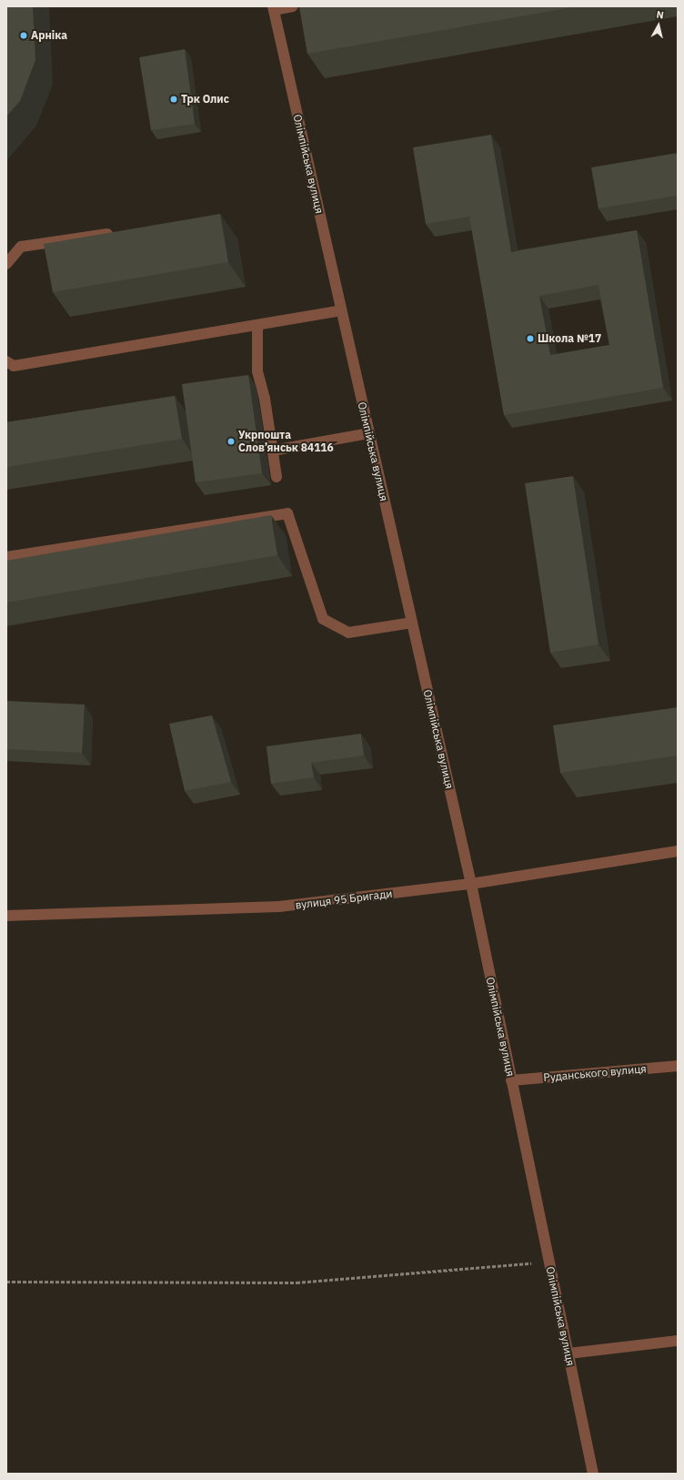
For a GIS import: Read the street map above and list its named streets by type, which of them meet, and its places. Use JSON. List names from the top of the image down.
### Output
{
  "streets": {
    "street": ["Олімпійська вулиця", "вулиця 95 Бригади", "Руданського вулиця"]
  },
  "crossings": [
    ["Олімпійська вулиця", "вулиця 95 Бригади"],
    ["Олімпійська вулиця", "Руданського вулиця"]
  ],
  "places": [
    "Арніка",
    "Трк Олис",
    "Школа №17",
    "Укрпошта Слов’янськ 84116"
  ],
  "north": "top"
}
